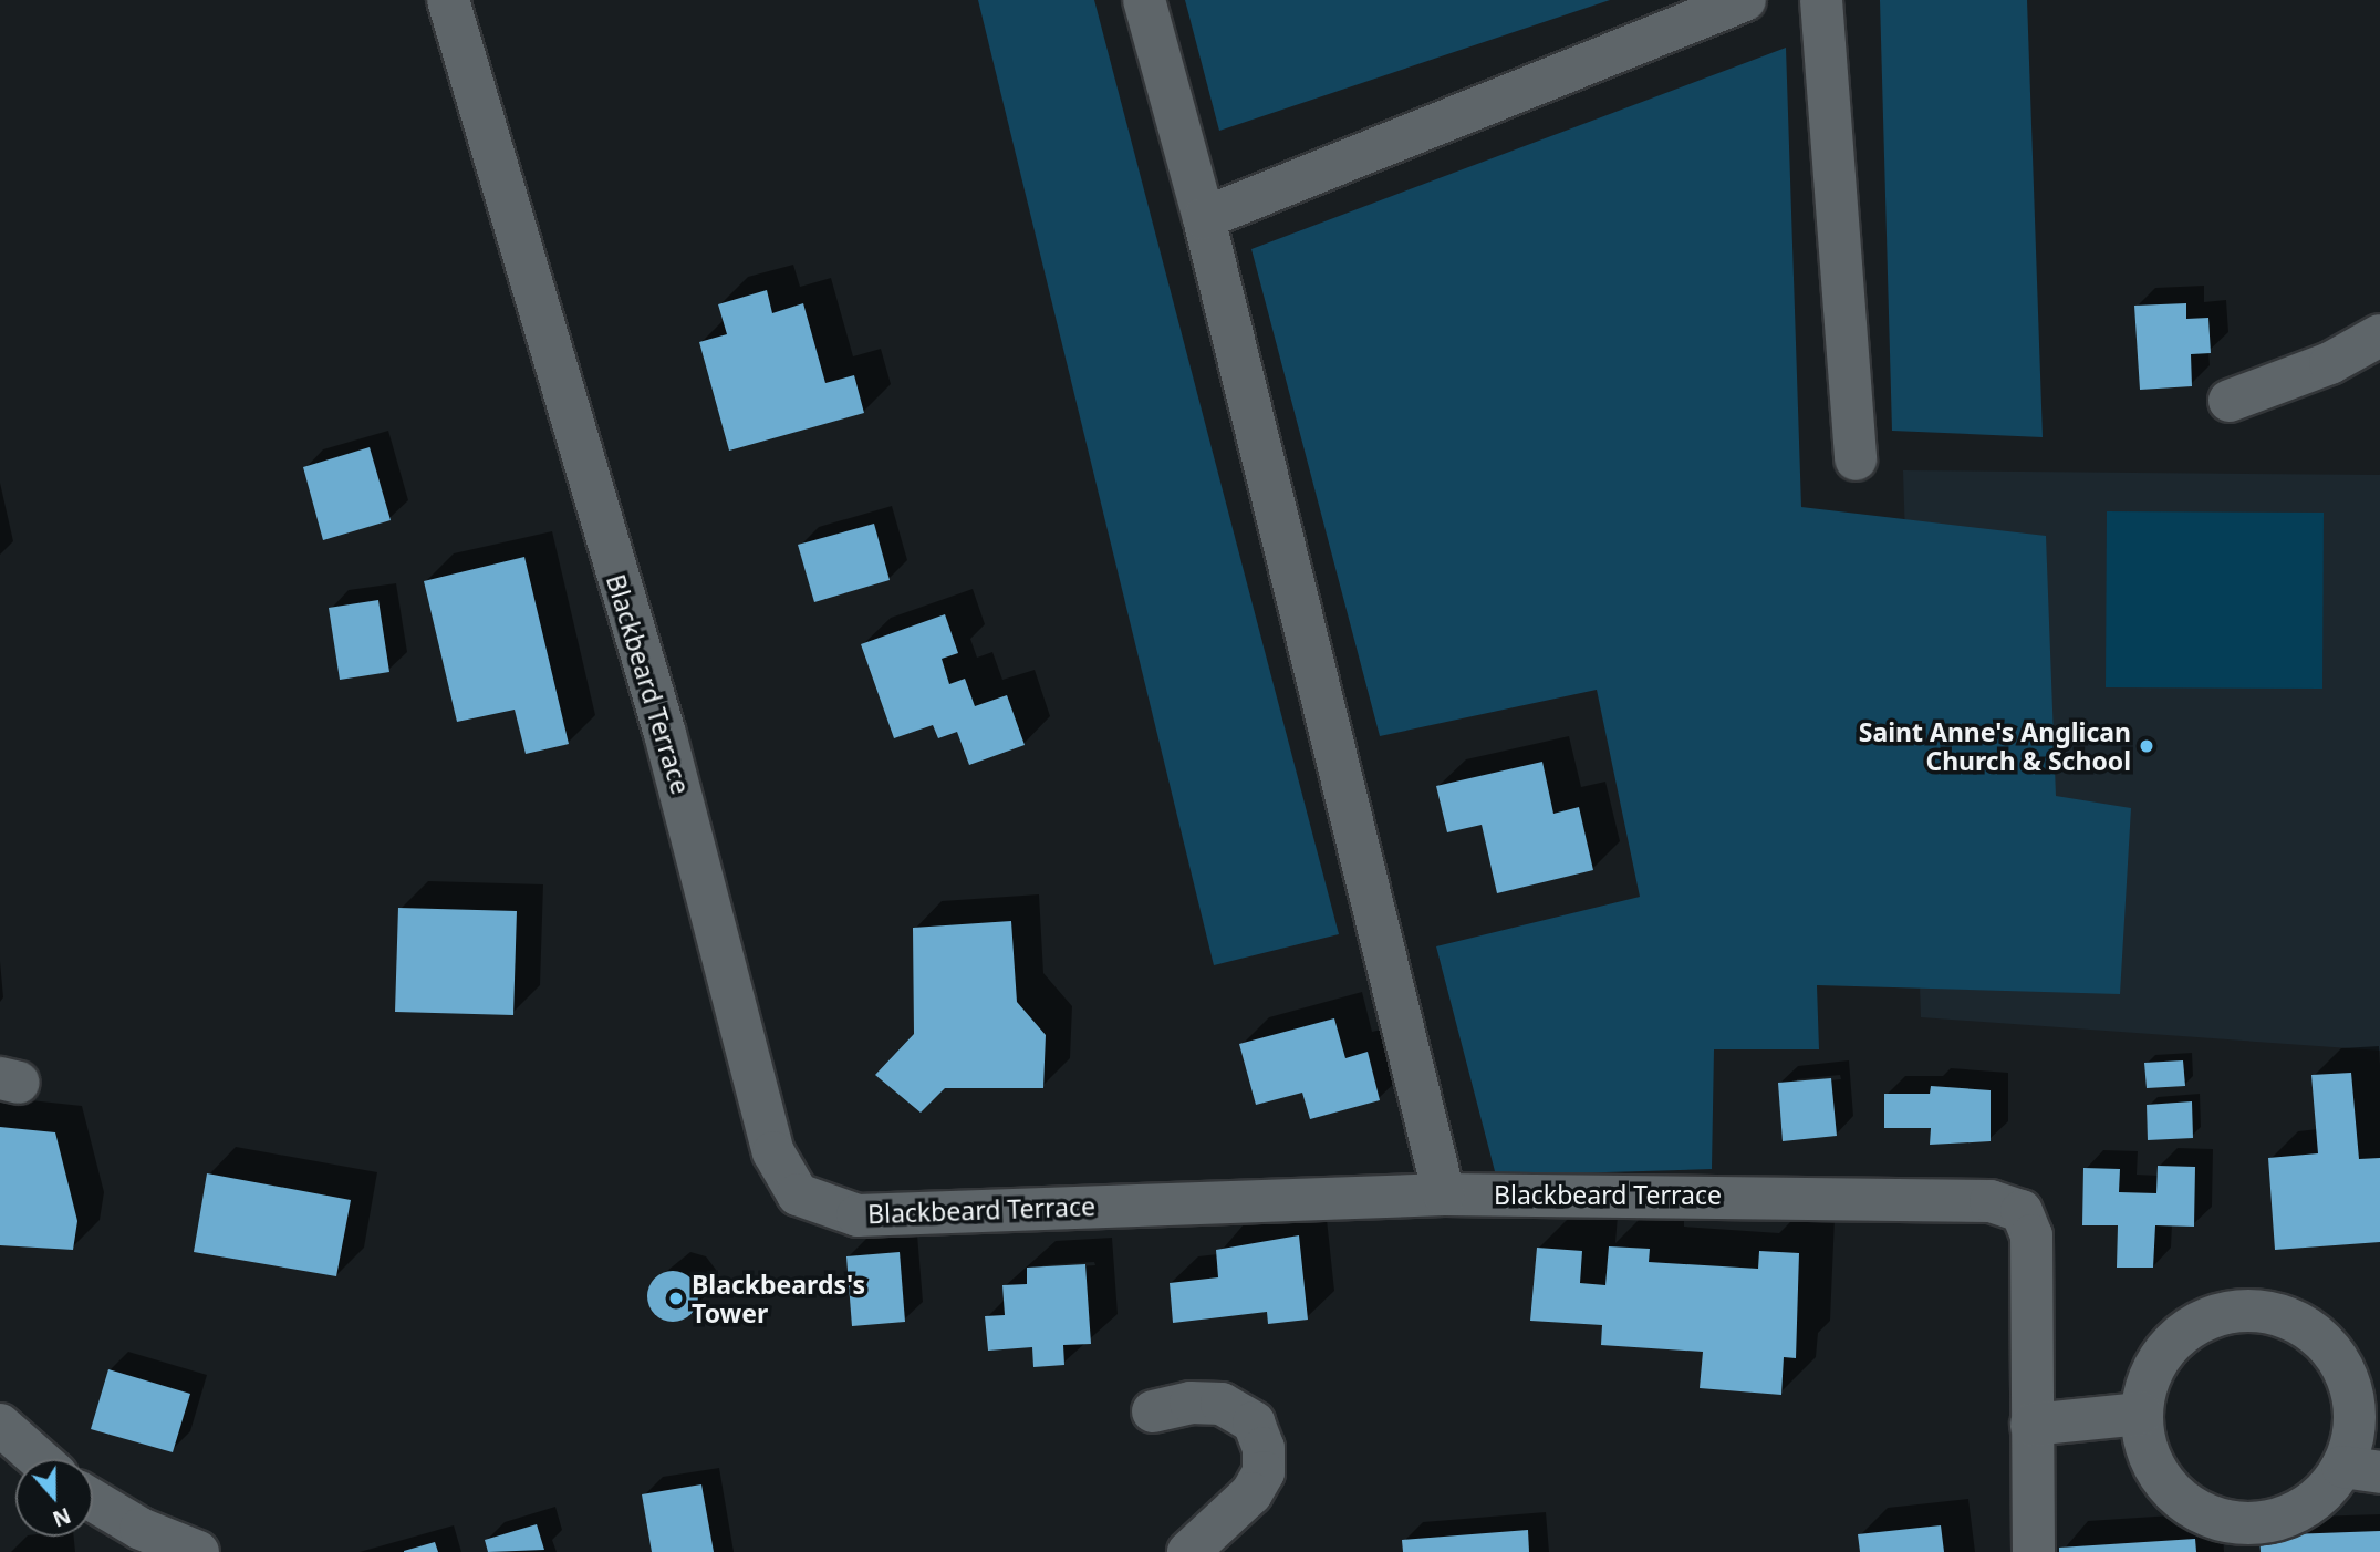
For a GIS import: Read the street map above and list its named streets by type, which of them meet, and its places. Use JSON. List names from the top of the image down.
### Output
{
  "streets": {
    "street": ["Blackbeard Terrace"]
  },
  "places": ["Saint Anne's Anglican Church & School", "Blackbeards's Tower"],
  "north": "bottom"
}
